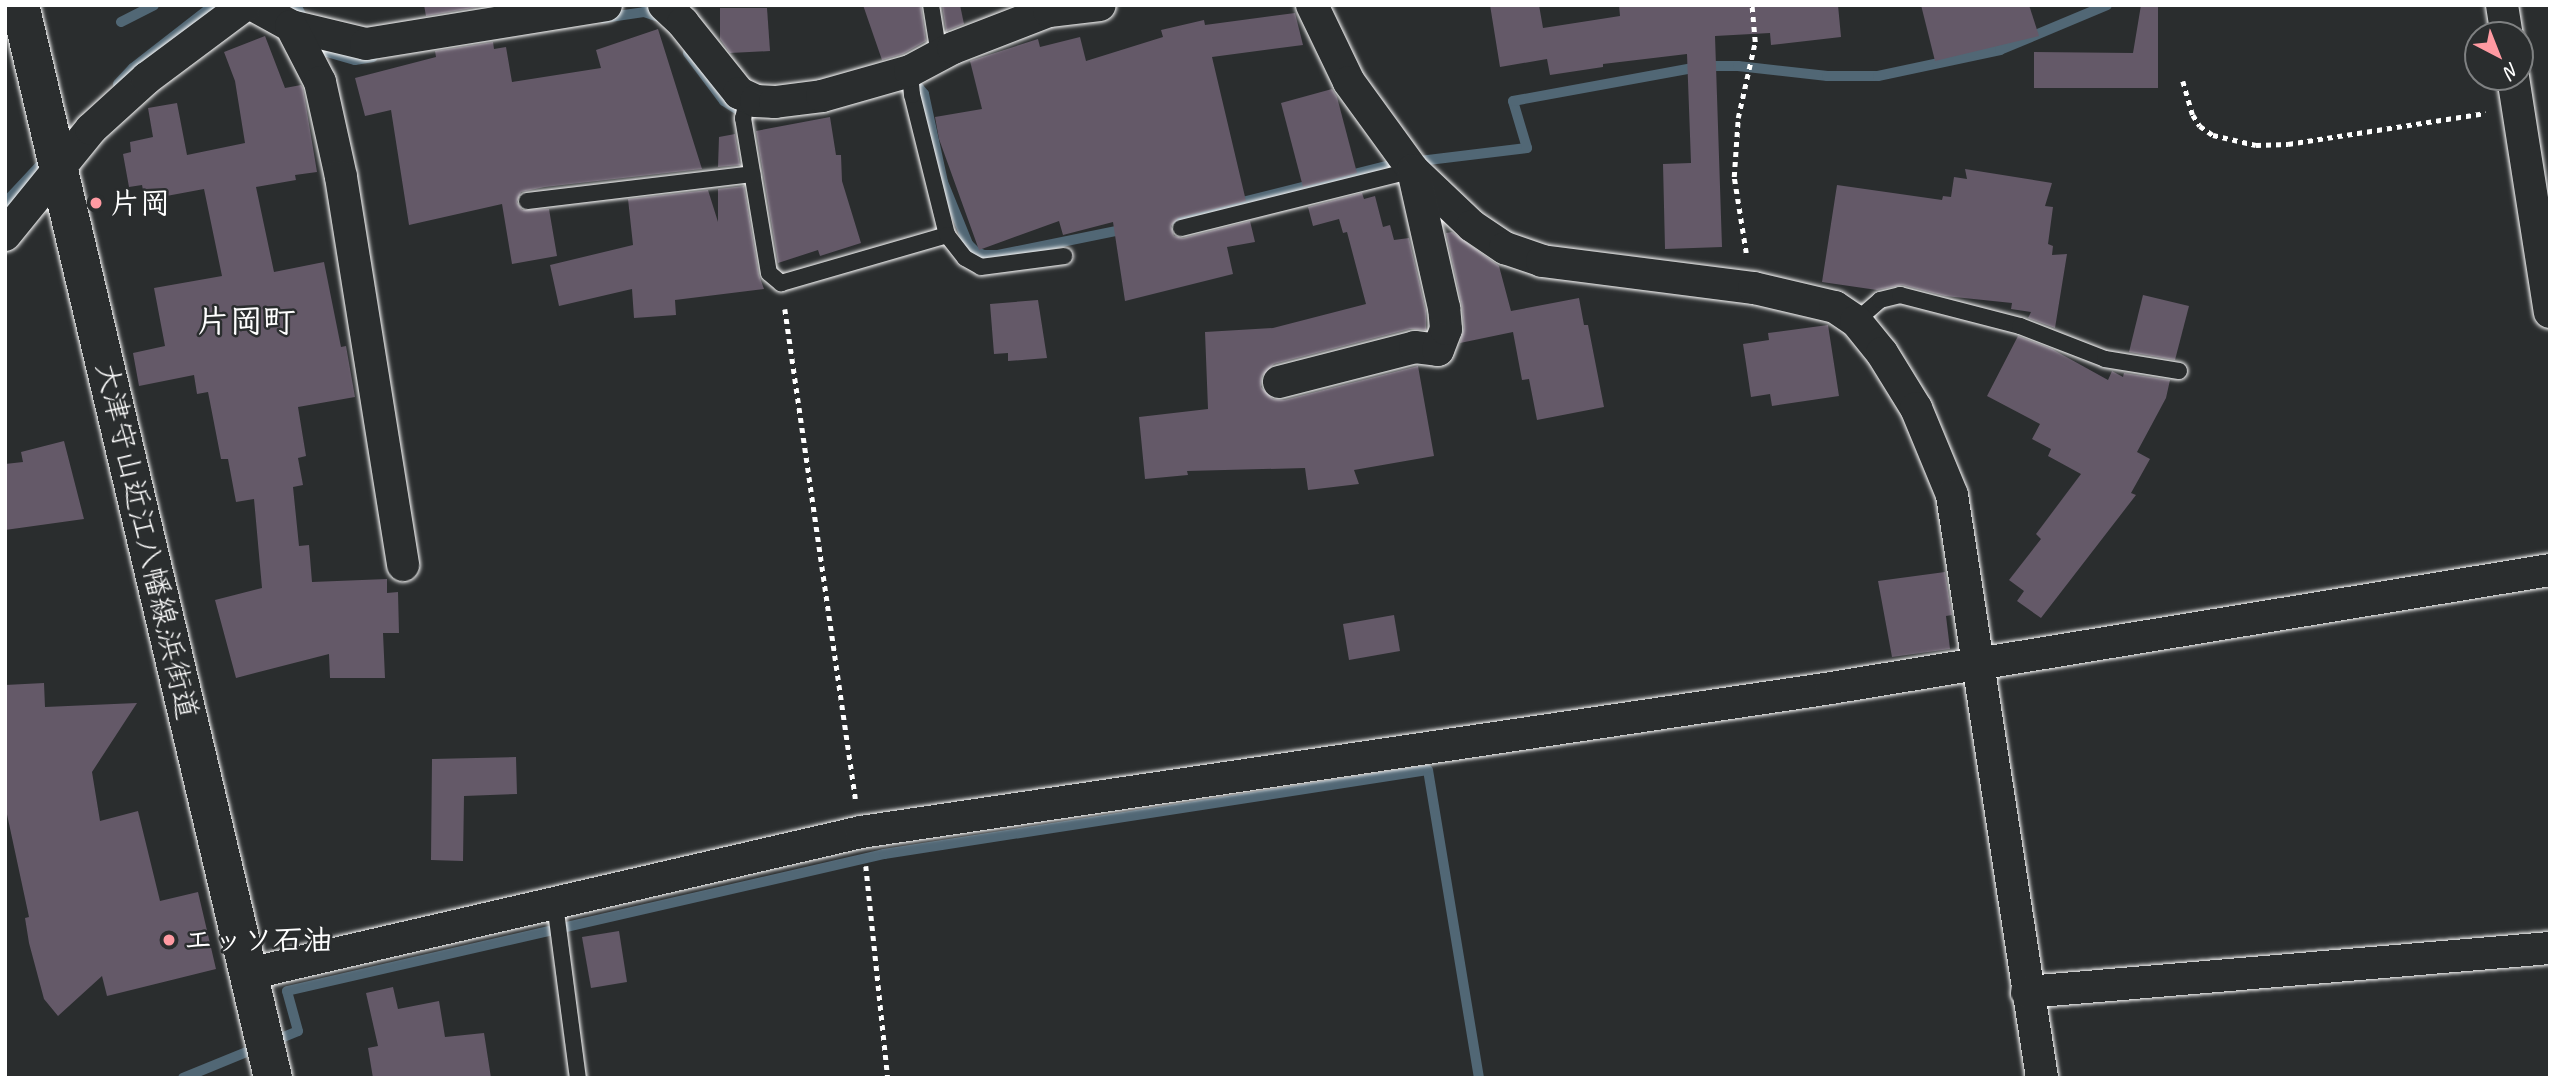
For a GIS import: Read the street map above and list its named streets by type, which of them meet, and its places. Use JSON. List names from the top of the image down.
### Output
{
  "streets": {
    "main road": ["大津守山近江八幡線;浜街道"]
  },
  "districts": ["片岡町"],
  "places": ["片岡", "エッソ石油"],
  "north": "bottom right"
}
